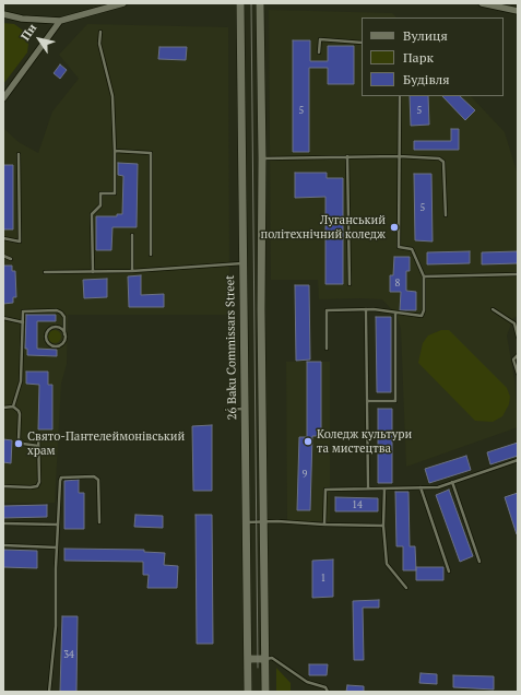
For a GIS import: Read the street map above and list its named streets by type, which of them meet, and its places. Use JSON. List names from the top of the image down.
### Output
{
  "streets": {
    "street": ["26 Baku Commissars Street"]
  },
  "places": ["Луганський політехнічний коледж", "Коледж культури та мистецтва", "Свято-Пантелеймонівський храм"],
  "house_numbers": [
    "5",
    "5",
    "5",
    "8",
    "9",
    "14",
    "1",
    "34"
  ],
  "legend": ["Вулиця", "Парк", "Будівля"],
  "north": "top left"
}
